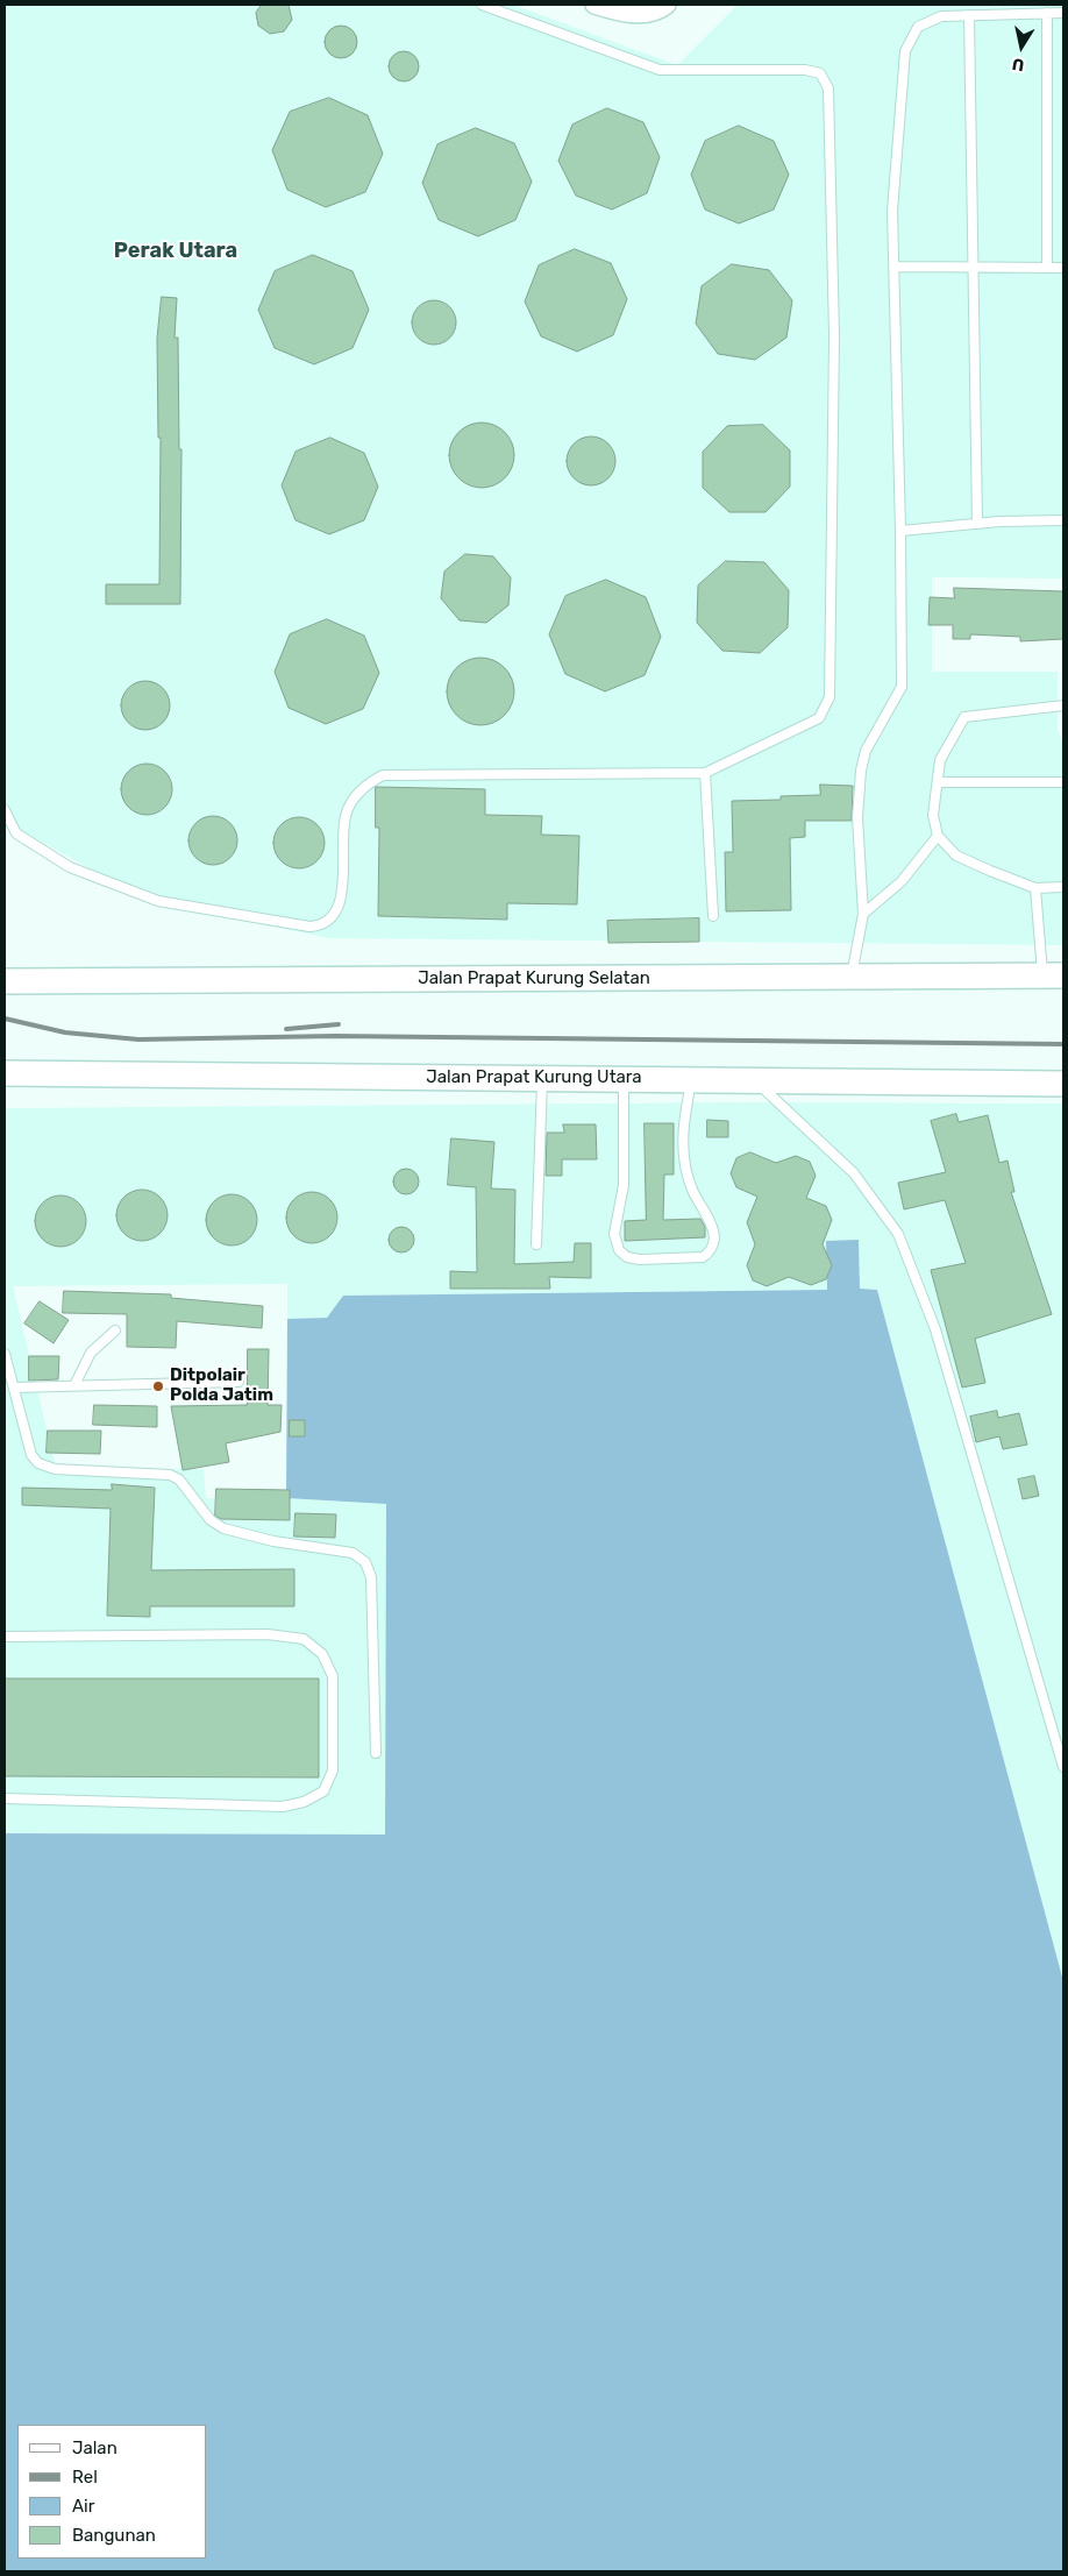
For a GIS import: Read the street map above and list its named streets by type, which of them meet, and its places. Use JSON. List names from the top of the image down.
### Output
{
  "streets": {
    "street": ["Jalan Prapat Kurung Selatan", "Jalan Prapat Kurung Utara"]
  },
  "districts": ["Perak Utara"],
  "places": ["Ditpolair Polda Jatim"],
  "legend": [
    "Jalan",
    "Rel",
    "Air",
    "Bangunan"
  ],
  "north": "bottom"
}
